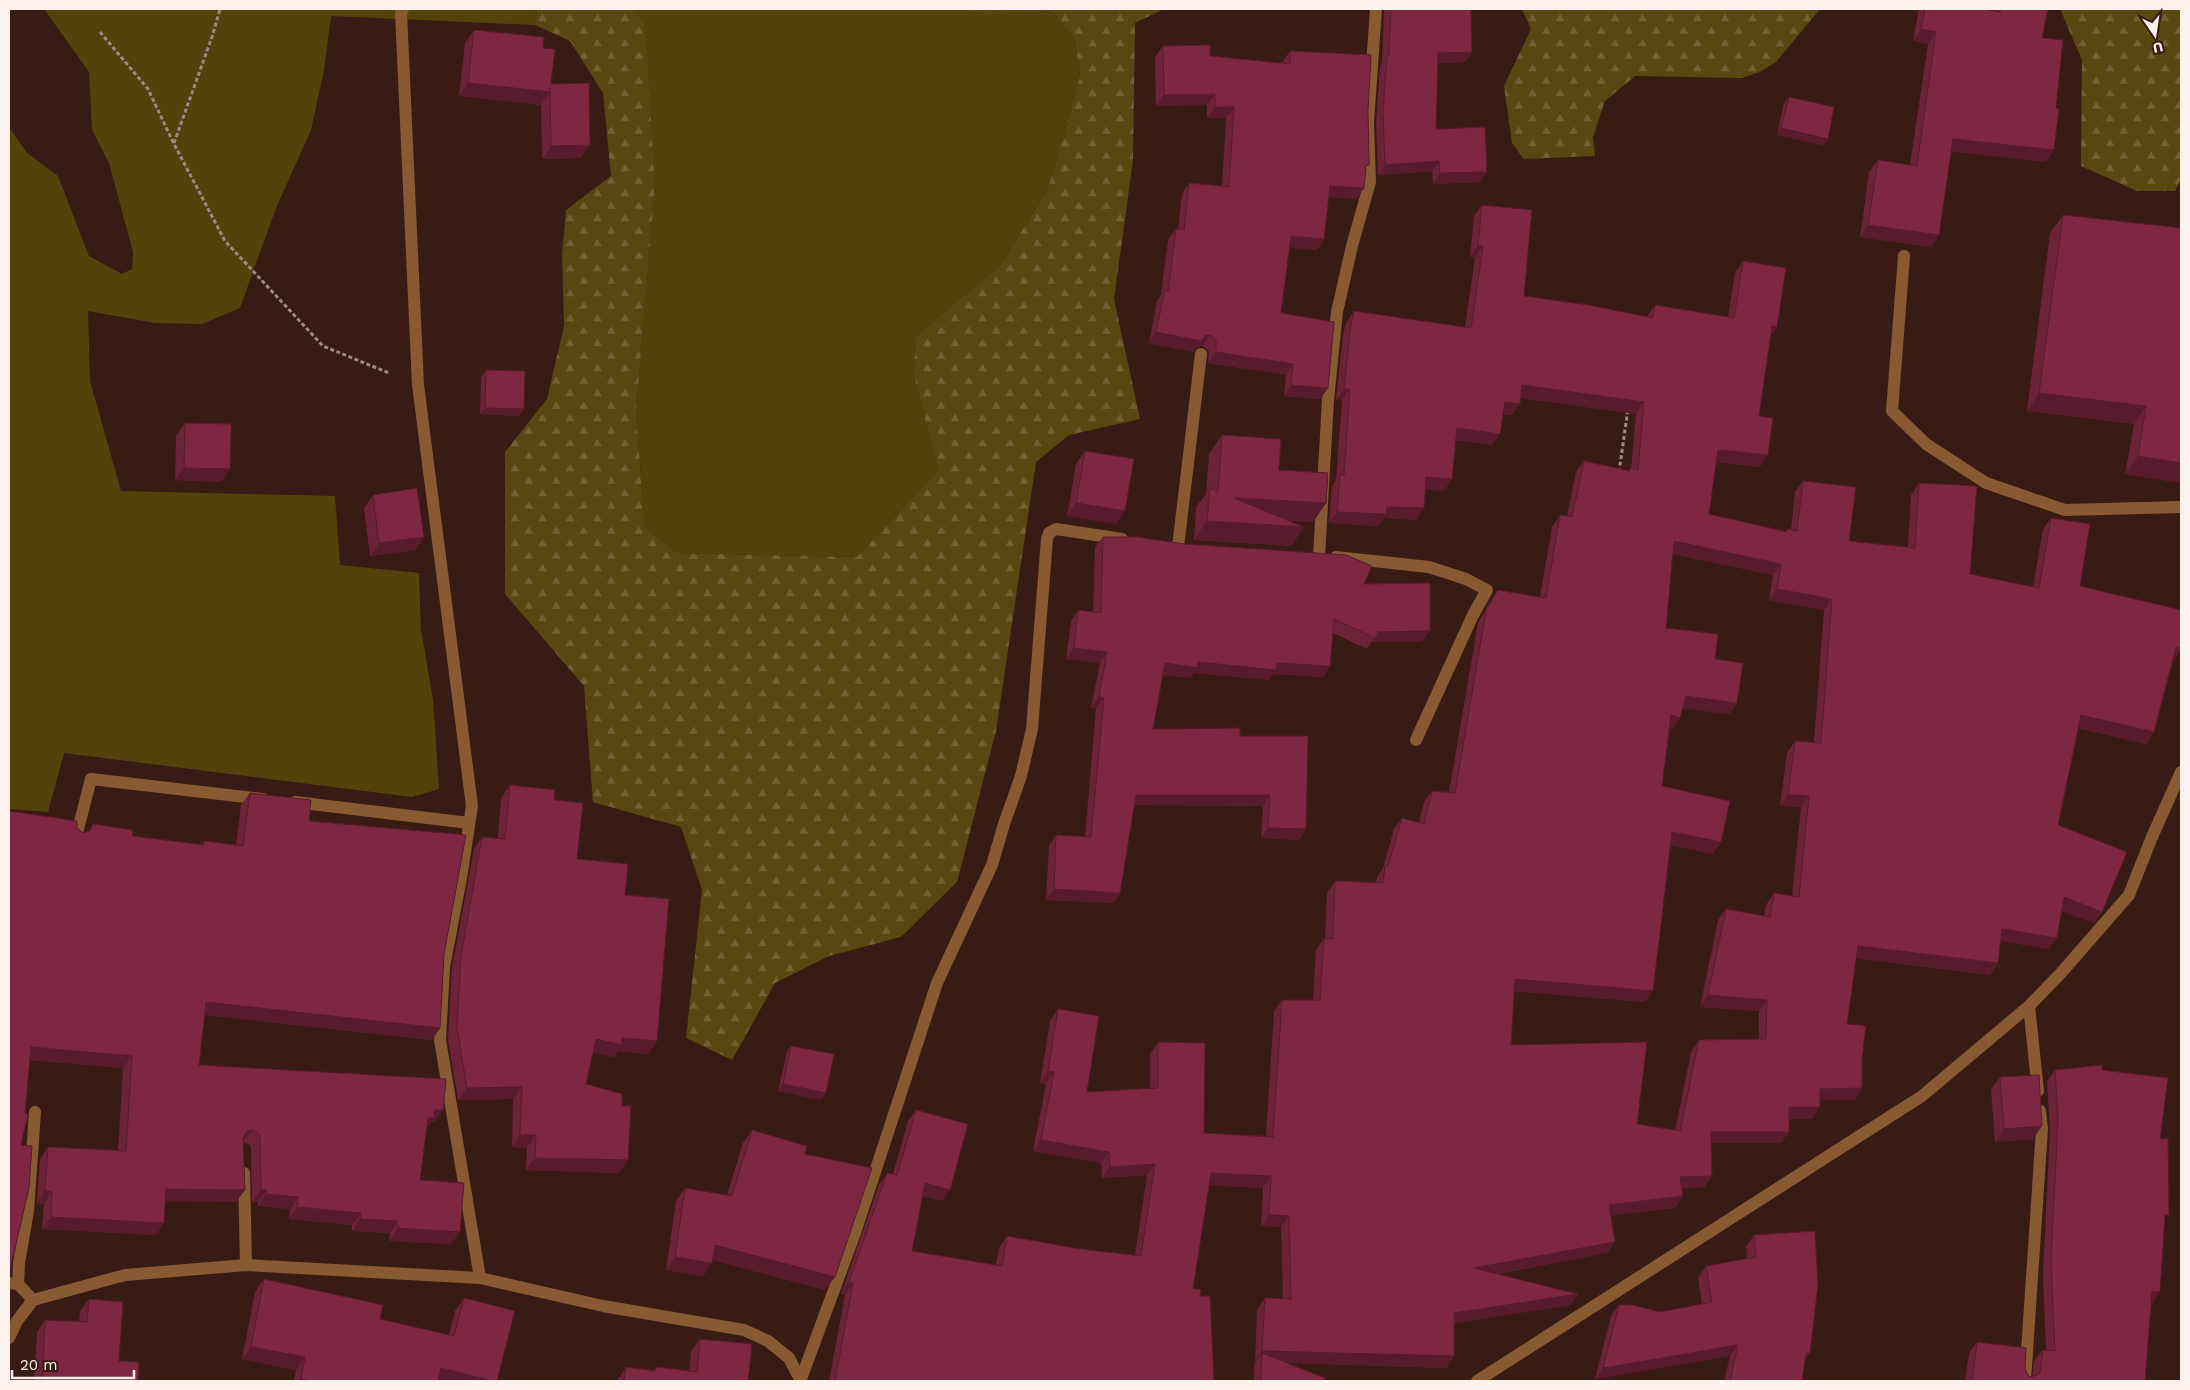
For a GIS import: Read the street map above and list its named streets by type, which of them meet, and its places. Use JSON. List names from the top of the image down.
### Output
{
  "scale_bar": "20 m",
  "north": "bottom"
}
